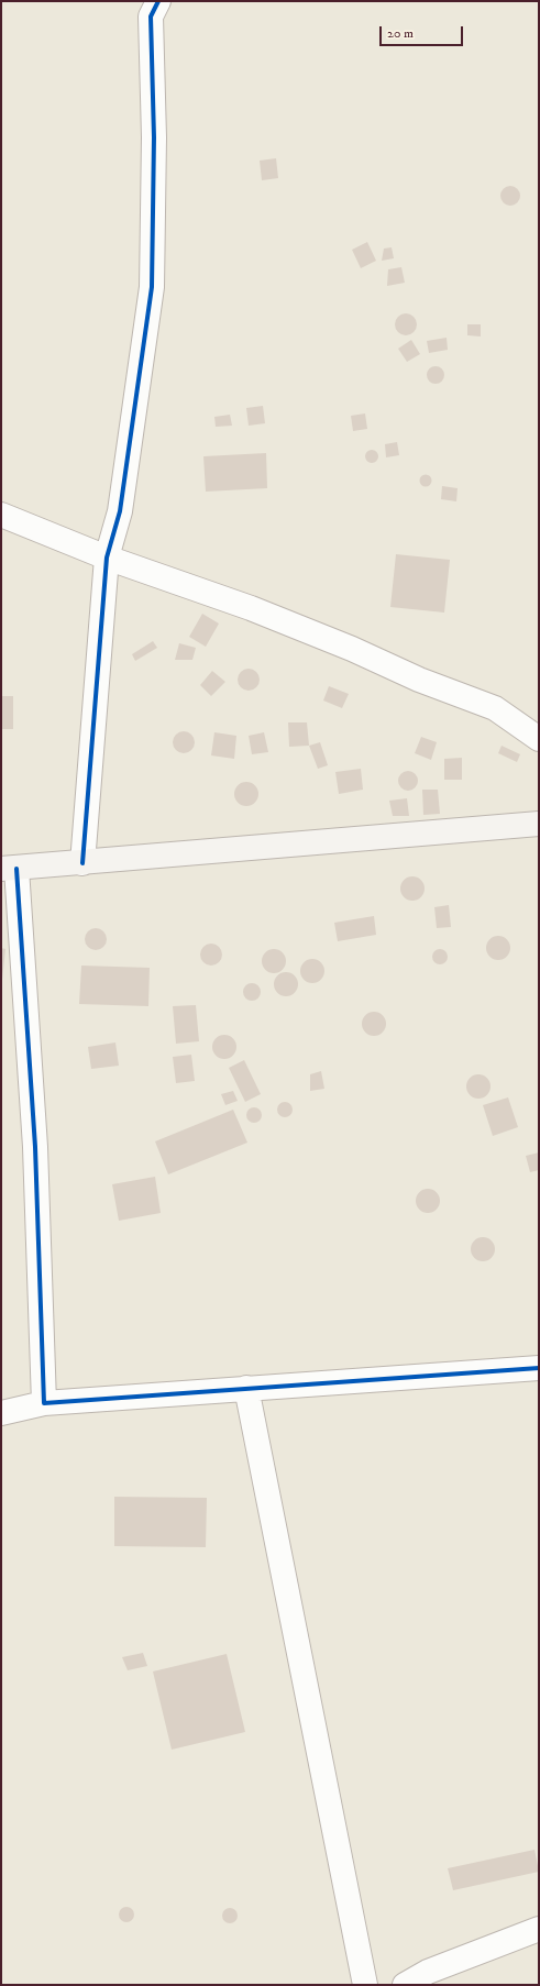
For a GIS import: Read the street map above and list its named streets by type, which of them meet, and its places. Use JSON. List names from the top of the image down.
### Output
{
  "scale_bar": "20 m"
}
